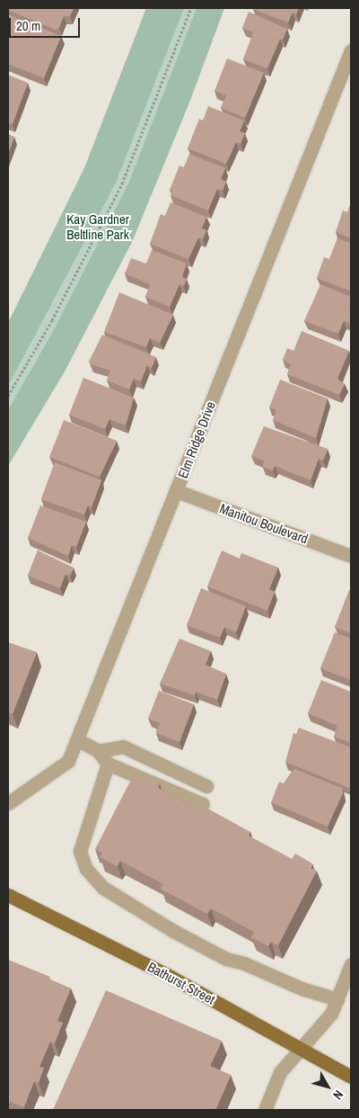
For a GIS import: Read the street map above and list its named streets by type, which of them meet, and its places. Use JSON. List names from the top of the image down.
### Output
{
  "streets": {
    "main road": ["Bathurst Street"],
    "street": ["Elm Ridge Drive", "Manitou Boulevard"]
  },
  "crossings": [
    ["Elm Ridge Drive", "Manitou Boulevard"]
  ],
  "parks": ["Kay Gardner Beltline Park"],
  "scale_bar": "20 m",
  "north": "bottom right"
}
